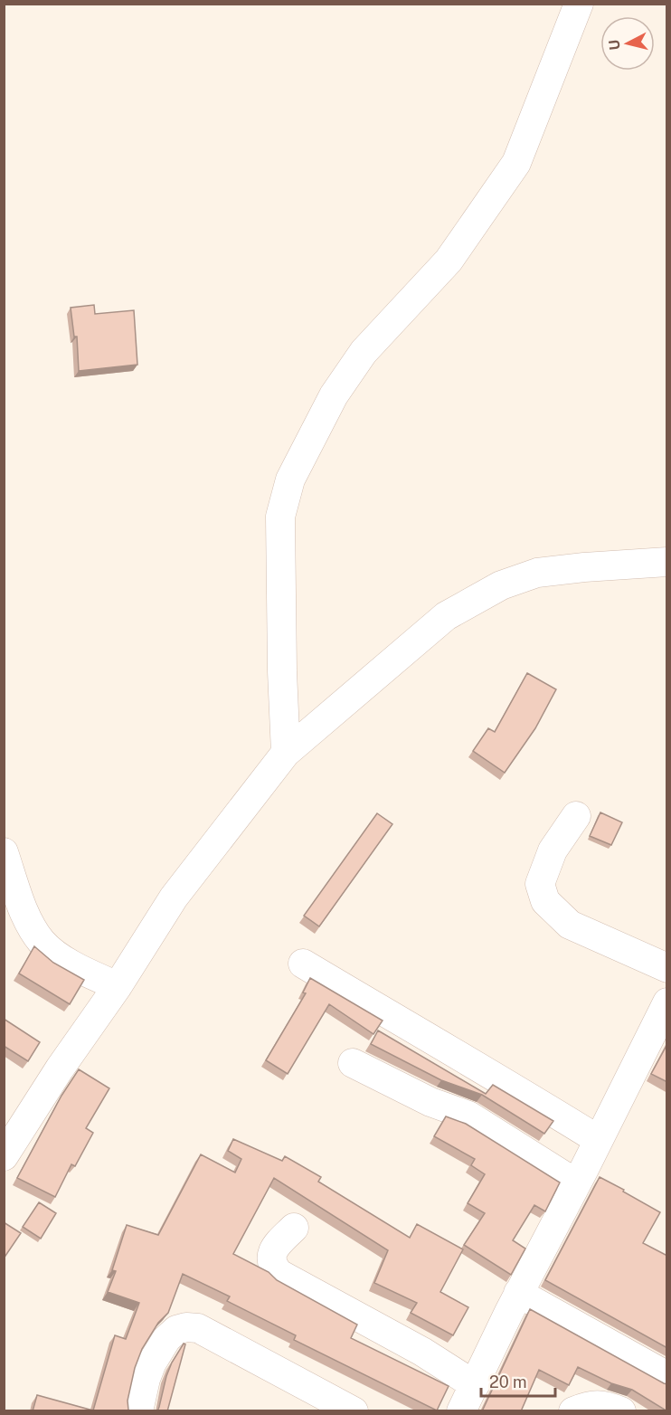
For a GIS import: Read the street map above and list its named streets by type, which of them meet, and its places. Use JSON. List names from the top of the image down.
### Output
{
  "scale_bar": "20 m",
  "north": "left"
}
